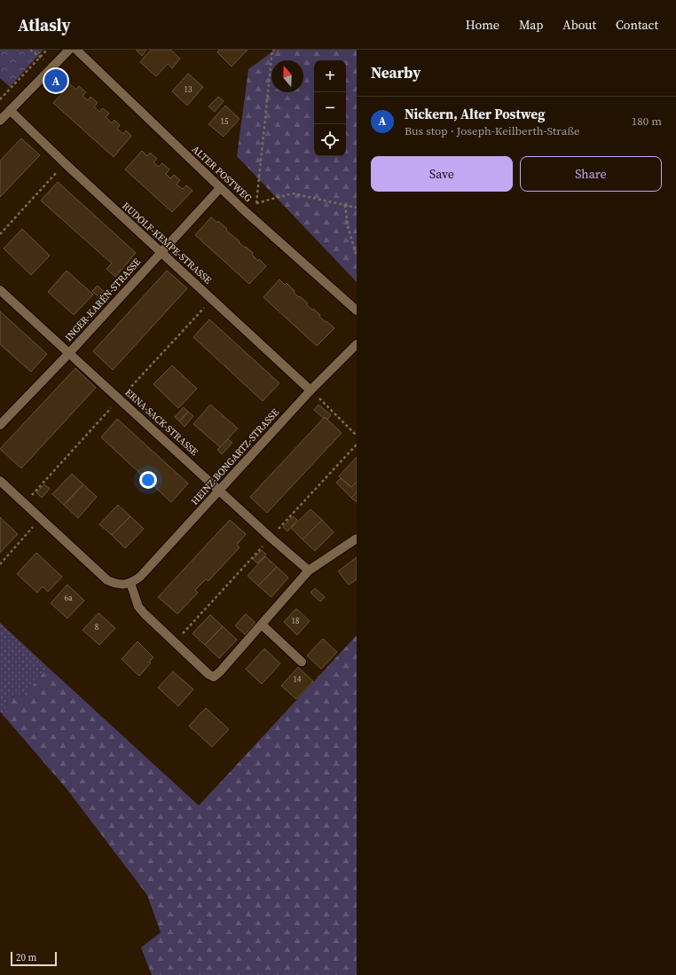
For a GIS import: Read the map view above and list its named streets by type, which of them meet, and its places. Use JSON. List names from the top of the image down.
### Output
{
  "streets": {
    "street": [
      "ALTER POSTWEG",
      "RUDOLF-KEMPE-STRASSE",
      "INGER-KARÉN-STRASSE",
      "ERNA-SACK-STRASSE",
      "HEINZ-BONGARTZ-STRASSE"
    ]
  },
  "crossings": [
    ["ALTER POSTWEG", "INGER-KARÉN-STRASSE"],
    ["RUDOLF-KEMPE-STRASSE", "INGER-KARÉN-STRASSE"],
    ["RUDOLF-KEMPE-STRASSE", "HEINZ-BONGARTZ-STRASSE"],
    ["INGER-KARÉN-STRASSE", "ERNA-SACK-STRASSE"],
    ["ERNA-SACK-STRASSE", "HEINZ-BONGARTZ-STRASSE"]
  ],
  "house_numbers": [
    "13",
    "15",
    "6a",
    "18",
    "8",
    "14"
  ],
  "scale_bar": "20 m",
  "north": "top",
  "page": {
    "header": "Atlasly",
    "nav": [
      "Home",
      "Map",
      "About",
      "Contact"
    ],
    "heading": "Nearby",
    "map_buttons": ["+", "−"],
    "pins": "A",
    "list": [
      {
        "mark": "A",
        "name": "Nickern, Alter Postweg",
        "note": "Bus stop · Joseph-Keilberth-Straße",
        "value": "180 m"
      }
    ],
    "buttons": ["Save", "Share"],
    "scale": "20 m"
  }
}
